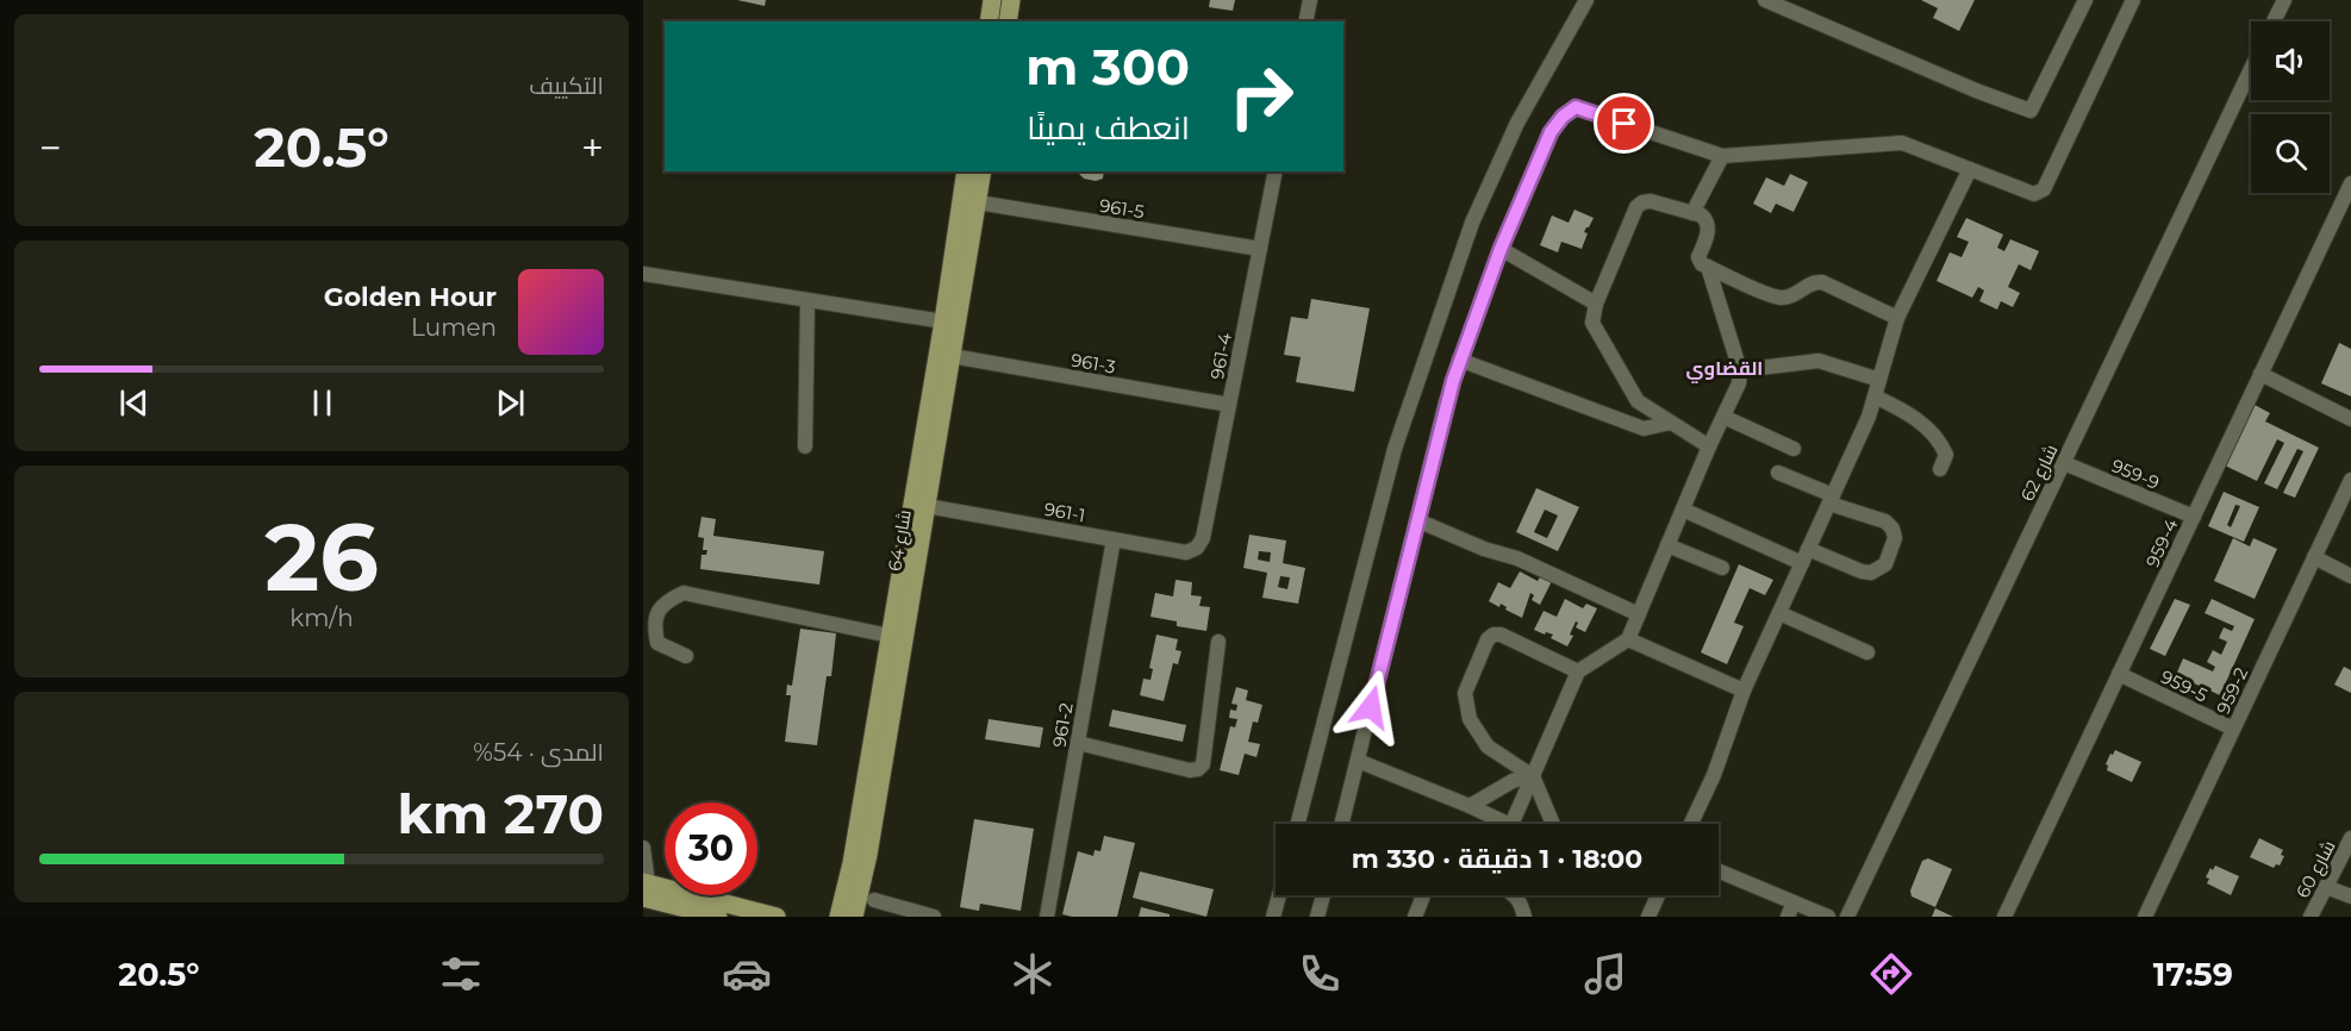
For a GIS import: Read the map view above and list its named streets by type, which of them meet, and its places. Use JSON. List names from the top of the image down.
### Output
{
  "streets": {
    "main road": ["شارع 64"],
    "street": [
      "961-5",
      "961-4",
      "961-3",
      "شارع 62",
      "959-9",
      "961-1",
      "959-4",
      "959-5",
      "959-2",
      "961-2",
      "شارع 60"
    ]
  },
  "crossings": [
    ["961-5", "961-4"],
    ["961-5", "شارع 64"],
    ["961-4", "961-3"],
    ["961-4", "961-1"],
    ["961-3", "شارع 64"],
    ["شارع 62", "959-9"],
    ["959-9", "959-4"],
    ["961-1", "شارع 64"],
    ["961-1", "961-2"],
    ["959-4", "959-5"],
    ["959-5", "959-2"]
  ],
  "districts": ["القضاوي"],
  "page": {
    "tile": [
      "التكييف",
      ["26", "km/h"],
      ["المدى · 54%", "270 km"]
    ],
    "turn": ["300 m", "انعطف يمينًا"],
    "heat": ["−", "20.5°", "+"],
    "song": ["Golden Hour", "Lumen"],
    "limit": "30",
    "trip": "18:00 · 1 دقيقة · 330 m",
    "tabs": ["17:59", "20.5°"]
  }
}
